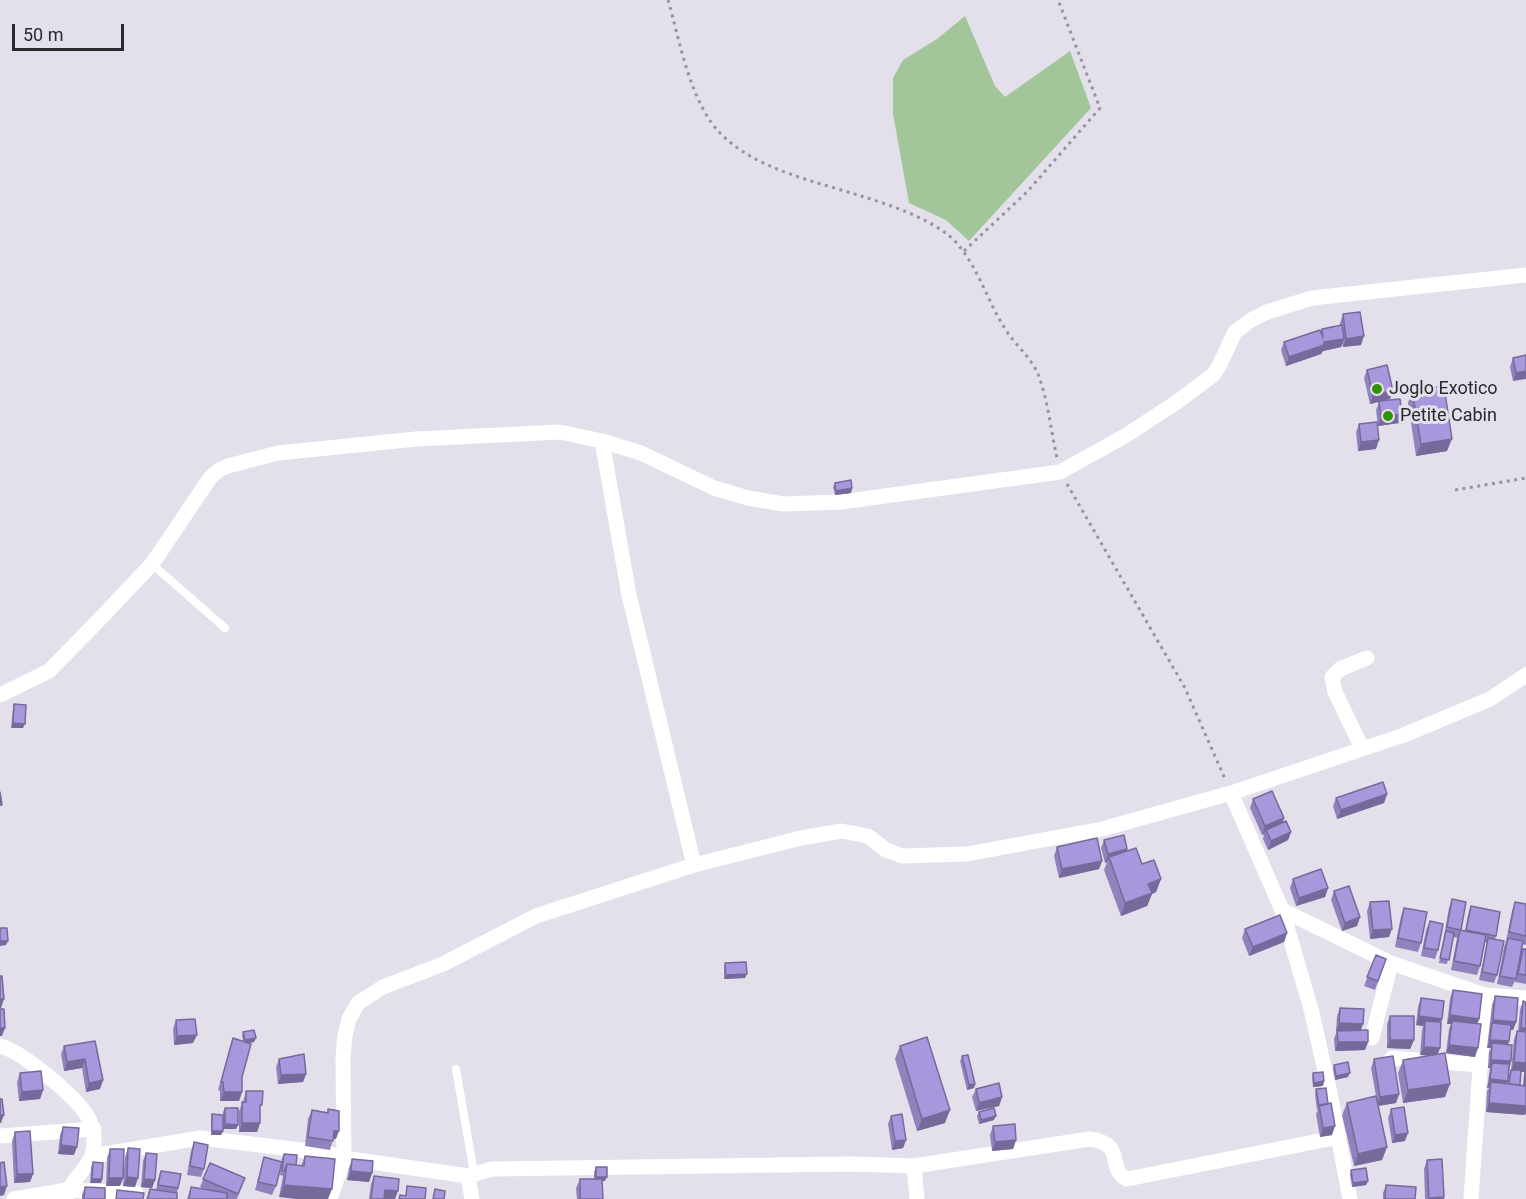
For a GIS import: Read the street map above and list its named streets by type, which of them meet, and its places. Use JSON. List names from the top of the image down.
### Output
{
  "places": ["Joglo Exotico", "Petite Cabin"],
  "scale_bar": "50 m"
}
